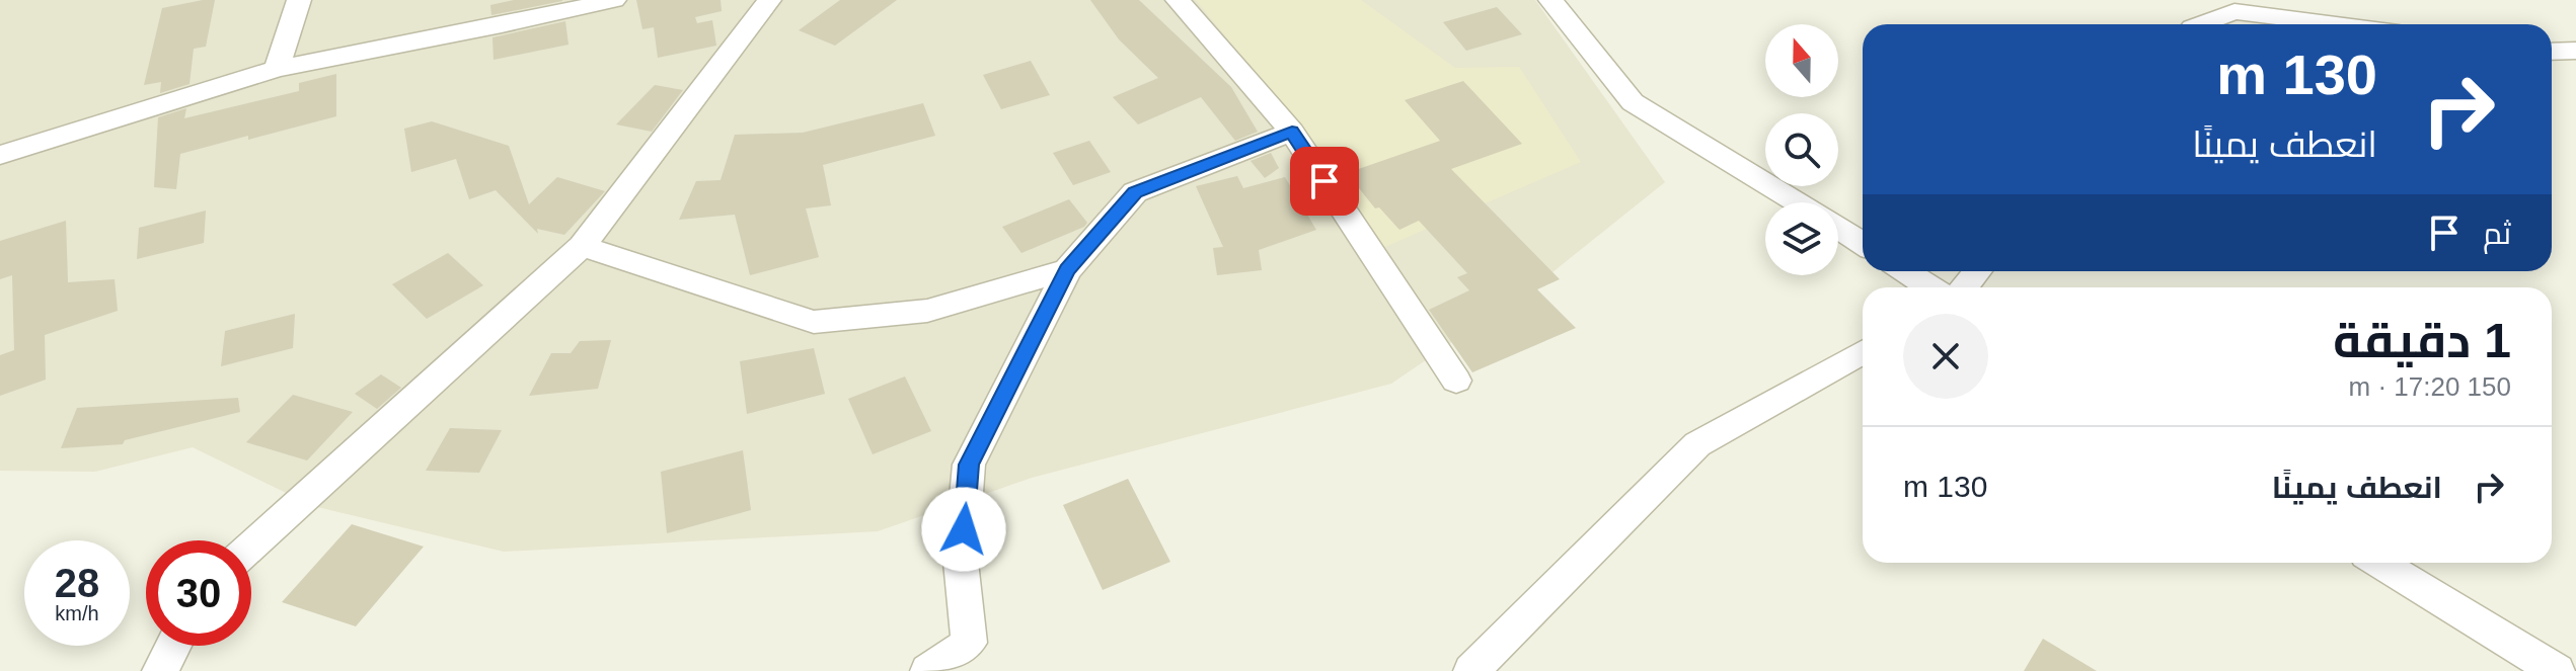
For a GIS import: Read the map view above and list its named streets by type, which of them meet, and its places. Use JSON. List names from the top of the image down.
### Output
{
  "north": "top",
  "page": {
    "turn": ["130 m", "انعطف يمينًا"],
    "then": "ثم",
    "heading": ["1 دقيقة", "150 m · 17:20"],
    "list": [
      {
        "name": "انعطف يمينًا",
        "value": "130 m"
      }
    ],
    "speed": "28 km/h",
    "limit": "30"
  }
}
